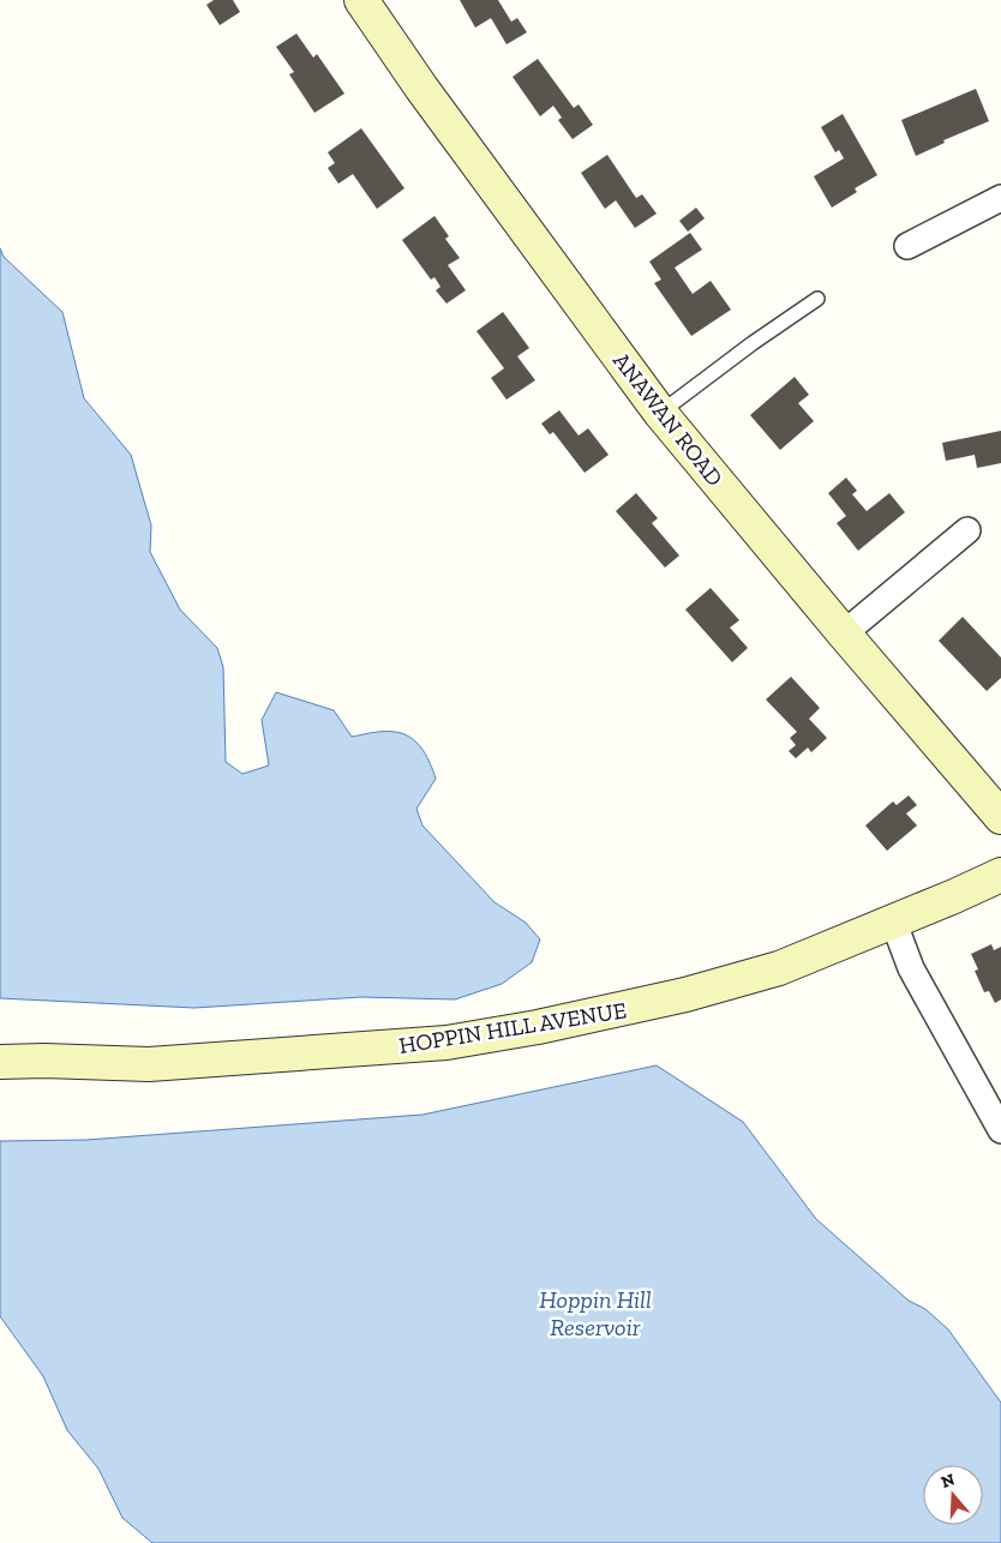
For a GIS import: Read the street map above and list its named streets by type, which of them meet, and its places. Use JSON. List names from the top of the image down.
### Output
{
  "streets": {
    "street": ["ANAWAN ROAD", "HOPPIN HILL AVENUE"]
  },
  "water": ["Hoppin Hill Reservoir"],
  "north": "top"
}
